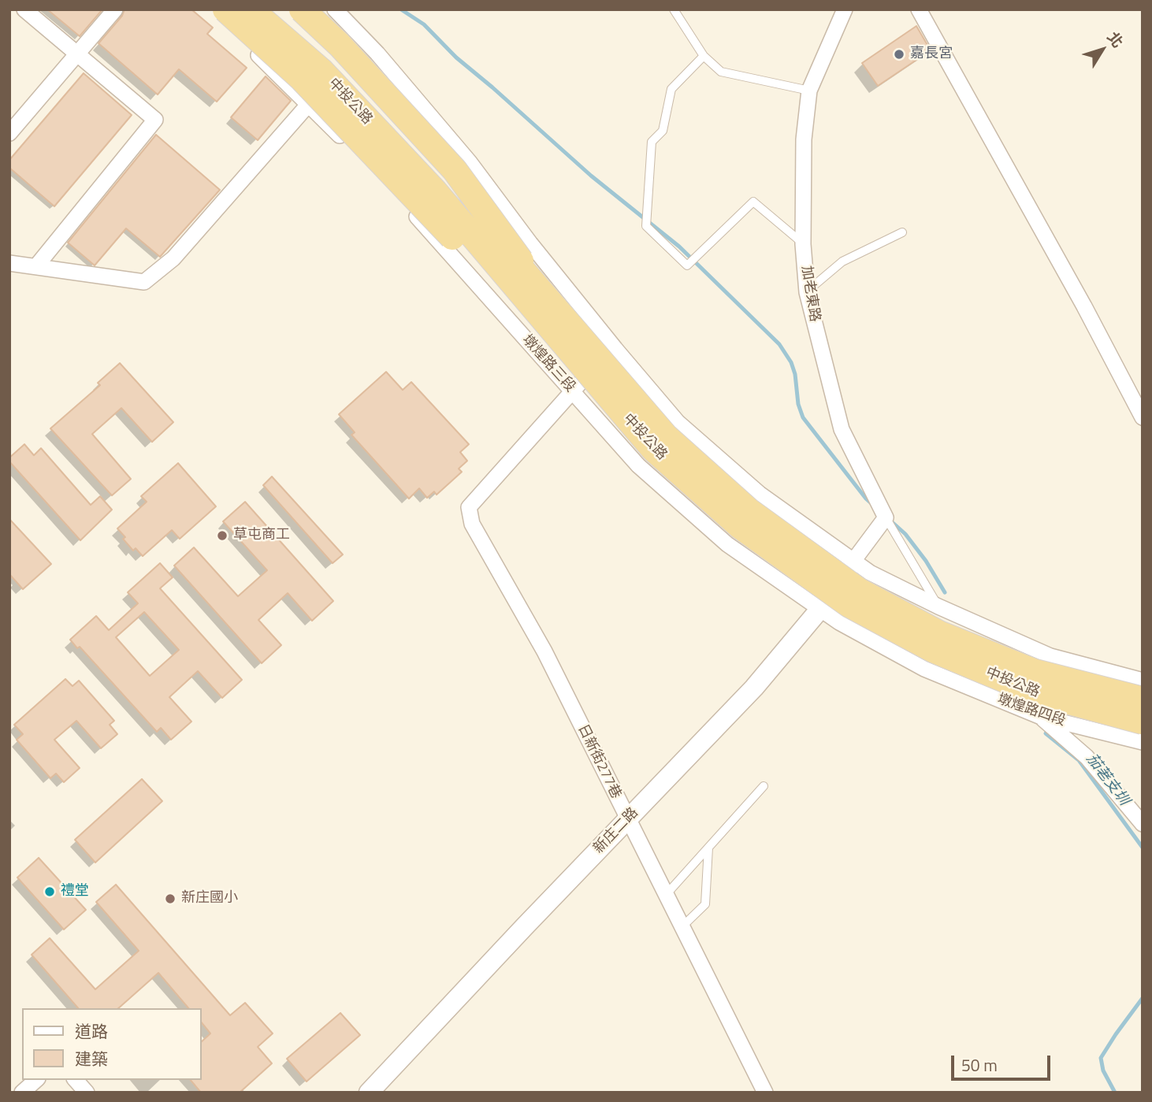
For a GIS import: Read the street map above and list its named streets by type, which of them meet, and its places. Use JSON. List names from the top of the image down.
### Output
{
  "streets": {
    "main road": ["中投公路"],
    "street": [
      "加老東路",
      "墩煌路三段",
      "墩煌路四段",
      "日新街277巷",
      "新庄二路"
    ]
  },
  "crossings": [
    ["墩煌路三段", "墩煌路四段"],
    ["墩煌路三段", "日新街277巷"],
    ["墩煌路三段", "新庄二路"],
    ["日新街277巷", "新庄二路"]
  ],
  "water": ["茄荖支圳"],
  "places": [
    "嘉長宮",
    "草屯商工",
    "禮堂",
    "新庄國小"
  ],
  "legend": ["道路", "建築"],
  "scale_bar": "50 m",
  "north": "top right"
}
